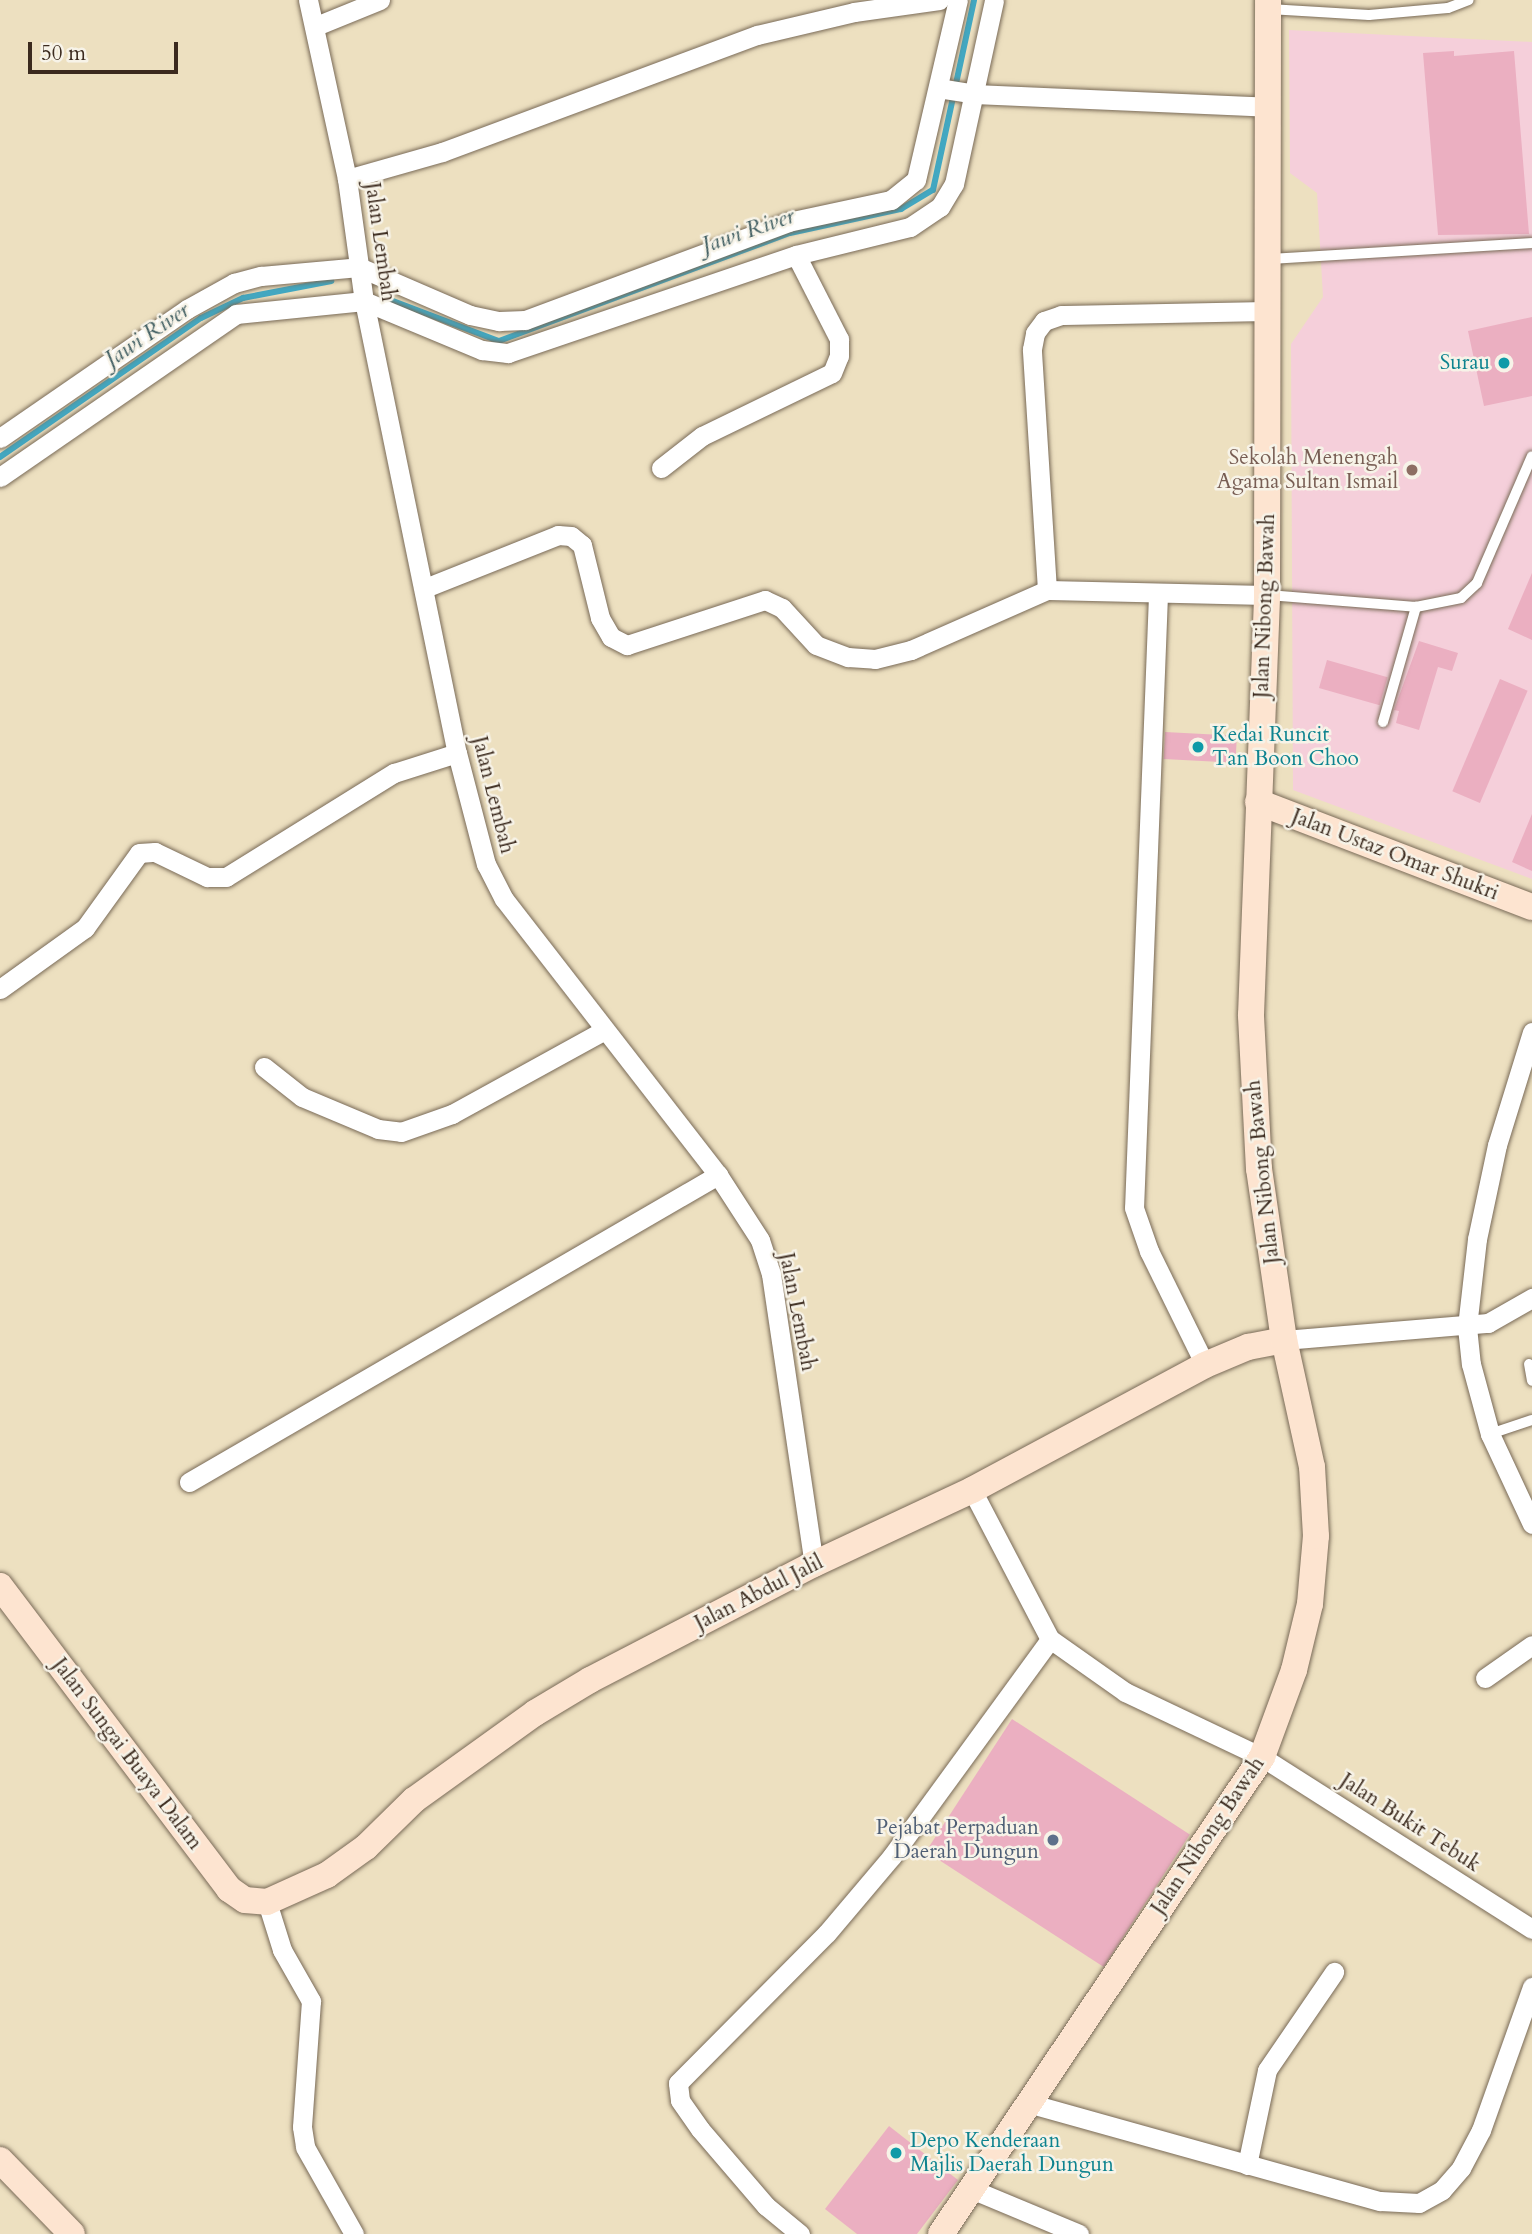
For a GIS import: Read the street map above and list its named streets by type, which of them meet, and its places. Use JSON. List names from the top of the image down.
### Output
{
  "streets": {
    "main road": [
      "Jalan Nibong Bawah",
      "Jalan Ustaz Omar Shukri",
      "Jalan Abdul Jalil",
      "Jalan Sungai Buaya Dalam"
    ],
    "street": ["Jalan Lembah", "Jalan Bukit Tebuk"]
  },
  "crossings": [
    ["Jalan Lembah", "Jalan Abdul Jalil"],
    ["Jalan Nibong Bawah", "Jalan Ustaz Omar Shukri"],
    ["Jalan Nibong Bawah", "Jalan Abdul Jalil"],
    ["Jalan Nibong Bawah", "Jalan Bukit Tebuk"],
    ["Jalan Abdul Jalil", "Jalan Sungai Buaya Dalam"]
  ],
  "water": ["Jawi River"],
  "places": [
    "Surau",
    "Sekolah Menengah Agama Sultan Ismail",
    "Kedai Runcit Tan Boon Choo",
    "Pejabat Perpaduan Daerah Dungun",
    "Depo Kenderaan Majlis Daerah Dungun"
  ],
  "scale_bar": "50 m"
}
